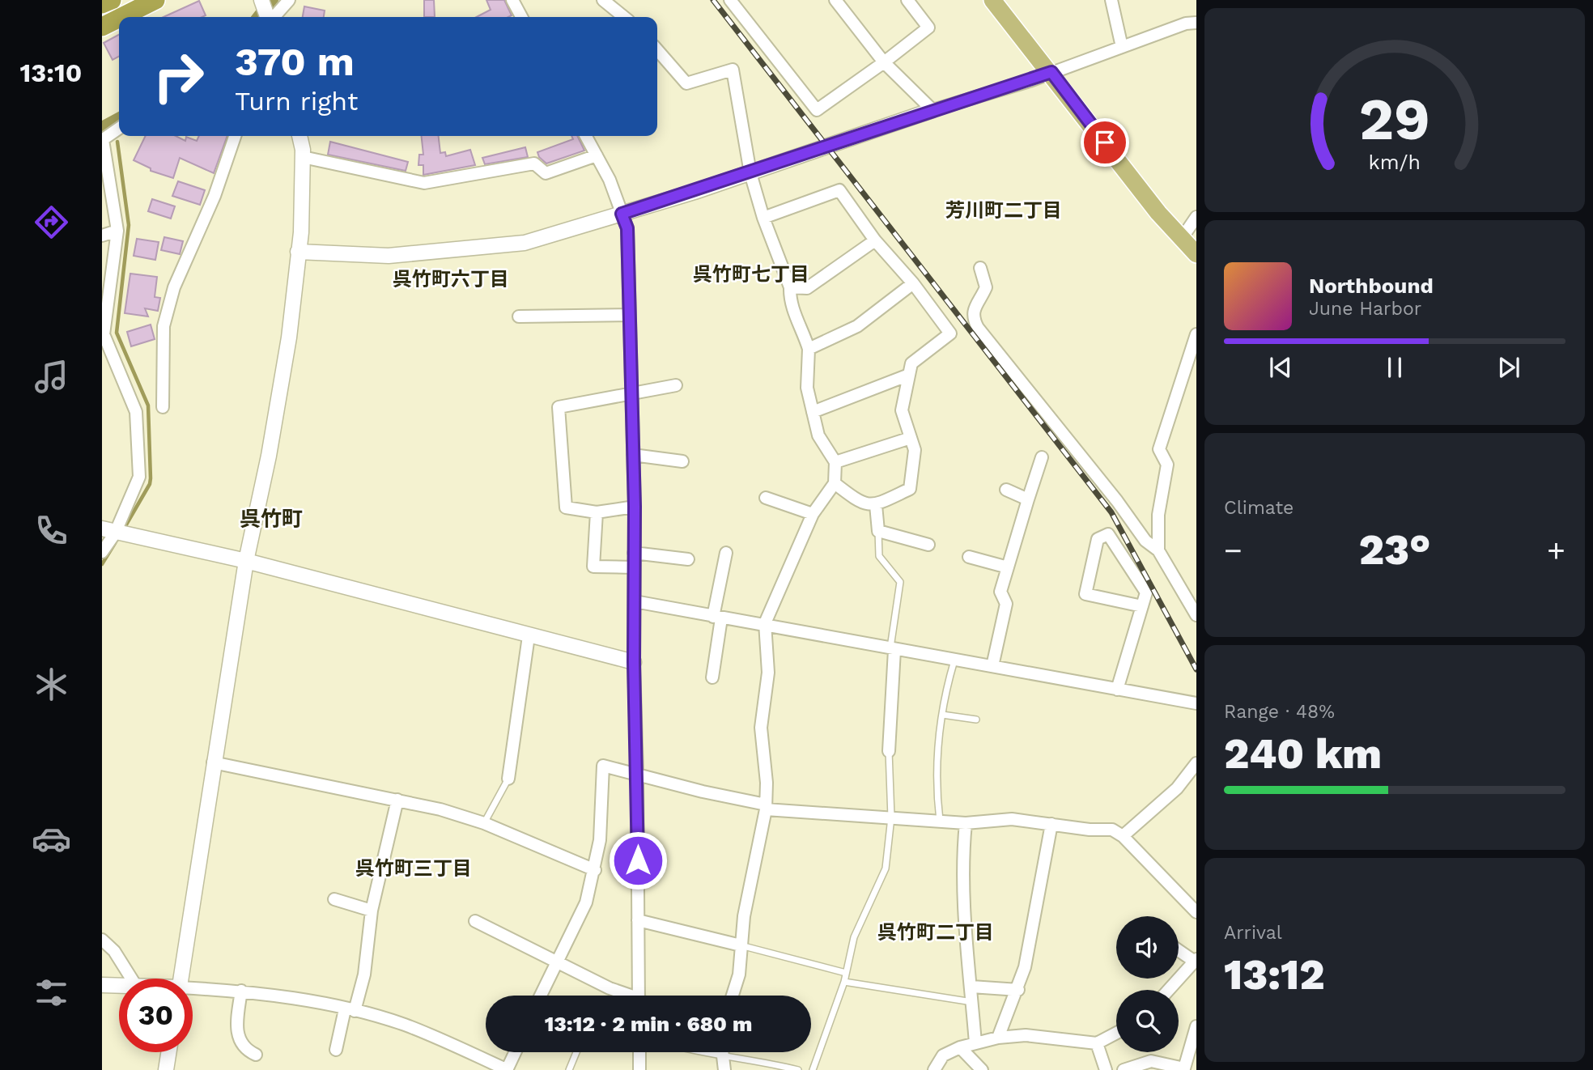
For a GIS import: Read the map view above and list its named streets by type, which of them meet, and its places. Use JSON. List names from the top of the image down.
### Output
{
  "districts": [
    "芳川町二丁目",
    "呉竹町七丁目",
    "呉竹町六丁目",
    "呉竹町",
    "呉竹町三丁目",
    "呉竹町二丁目"
  ],
  "page": {
    "tabs": "13:10",
    "turn": ["370 m", "Turn right"],
    "song": ["Northbound", "June Harbor"],
    "tile": [
      "Climate",
      ["Range · 48%", "240 km"],
      ["Arrival", "13:12"]
    ],
    "heat": ["−", "23°", "+"],
    "limit": "30",
    "trip": "13:12 · 2 min · 680 m",
    "gauge": ["29", "km/h"]
  }
}
